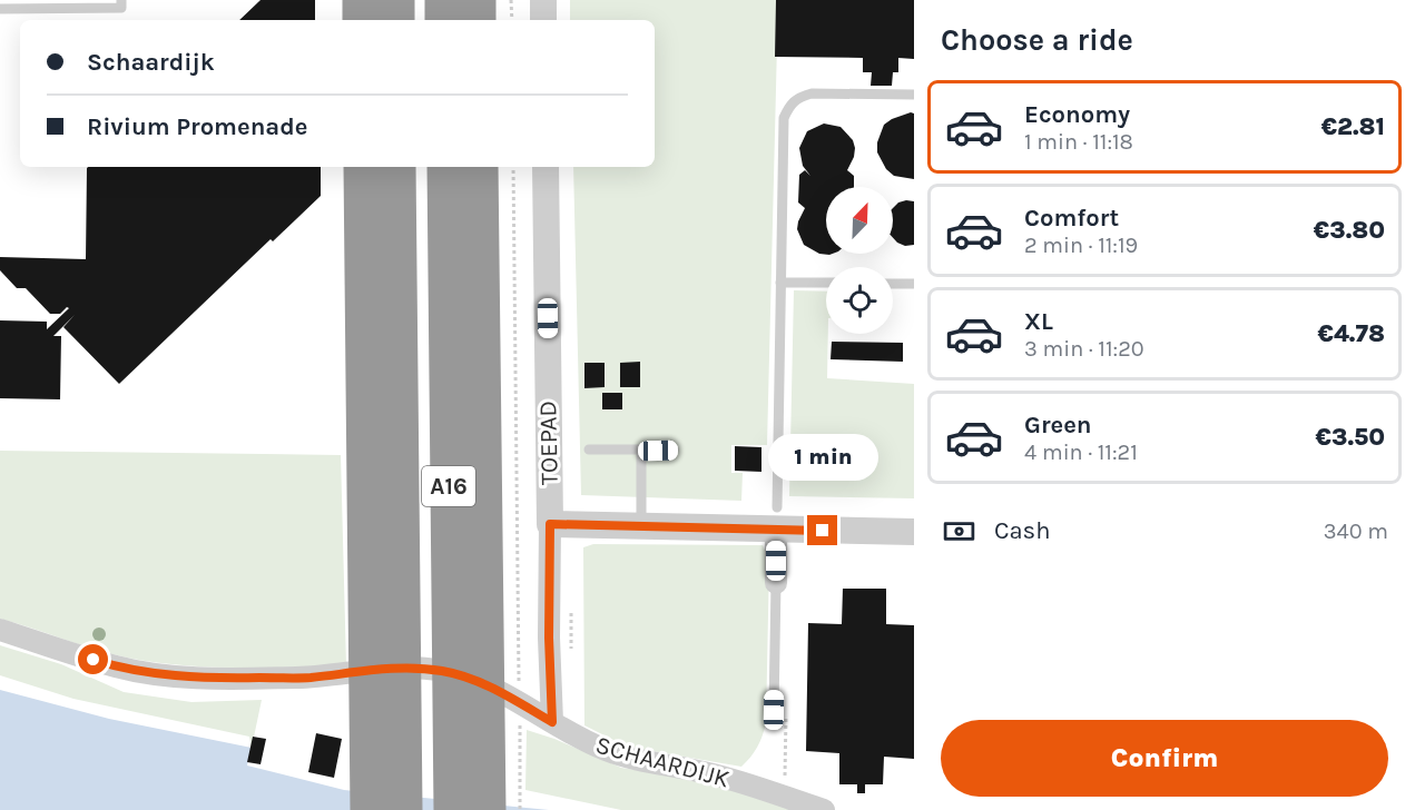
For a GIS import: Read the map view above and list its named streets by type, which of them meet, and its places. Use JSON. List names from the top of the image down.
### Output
{
  "streets": {
    "highway": ["A16"],
    "street": ["TOEPAD", "SCHAARDIJK"]
  },
  "crossings": [
    ["TOEPAD", "SCHAARDIJK"]
  ],
  "north": "top right",
  "page": {
    "heading": "Choose a ride",
    "banner": ["Schaardijk", "Rivium Promenade"],
    "list": [
      {
        "name": "Economy",
        "note": "1 min · 11:18",
        "value": "€2.81"
      },
      {
        "name": "Comfort",
        "note": "2 min · 11:19",
        "value": "€3.80"
      },
      {
        "name": "XL",
        "note": "3 min · 11:20",
        "value": "€4.78"
      },
      {
        "name": "Green",
        "note": "4 min · 11:21",
        "value": "€3.50"
      }
    ],
    "bubble": "1 min",
    "pay": ["Cash", "340 m"],
    "buttons": "Confirm"
  }
}
